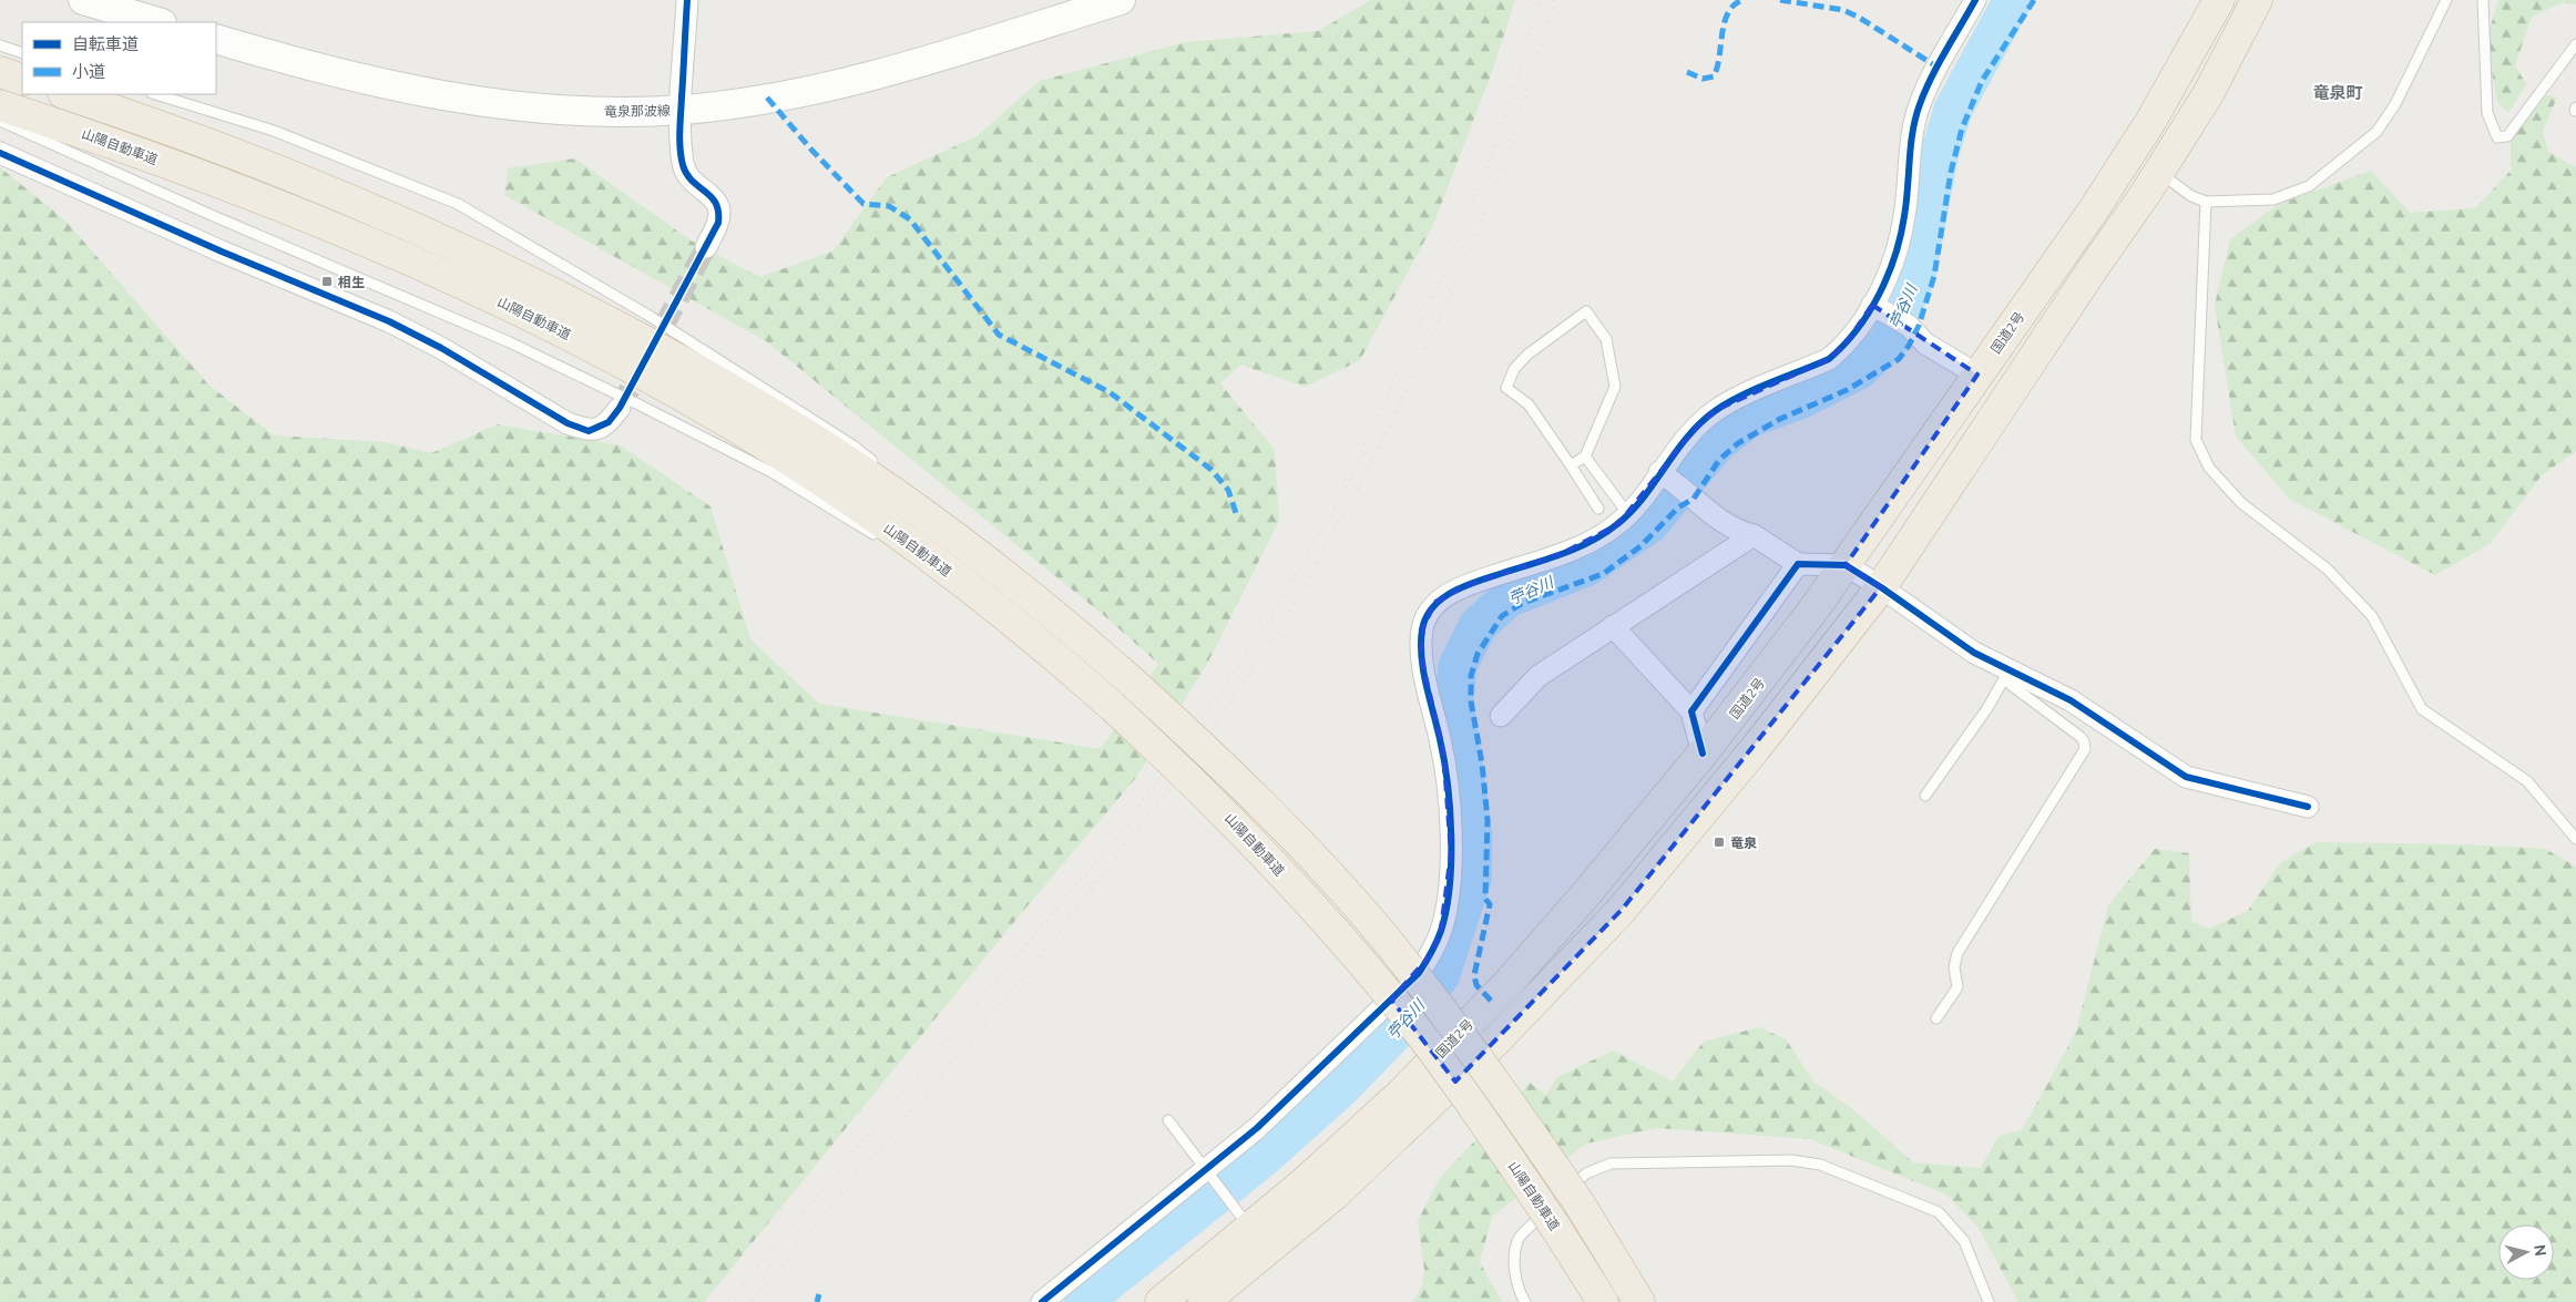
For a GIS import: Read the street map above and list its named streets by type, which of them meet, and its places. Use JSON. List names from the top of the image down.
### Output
{
  "streets": {
    "highway": ["山陽自動車道", "国道2号"],
    "main road": ["竜泉那波線"]
  },
  "districts": ["竜泉町"],
  "water": ["苧谷川"],
  "places": {
    "transit": ["相生", "竜泉"]
  },
  "legend": ["自転車道", "小道"],
  "north": "right"
}
